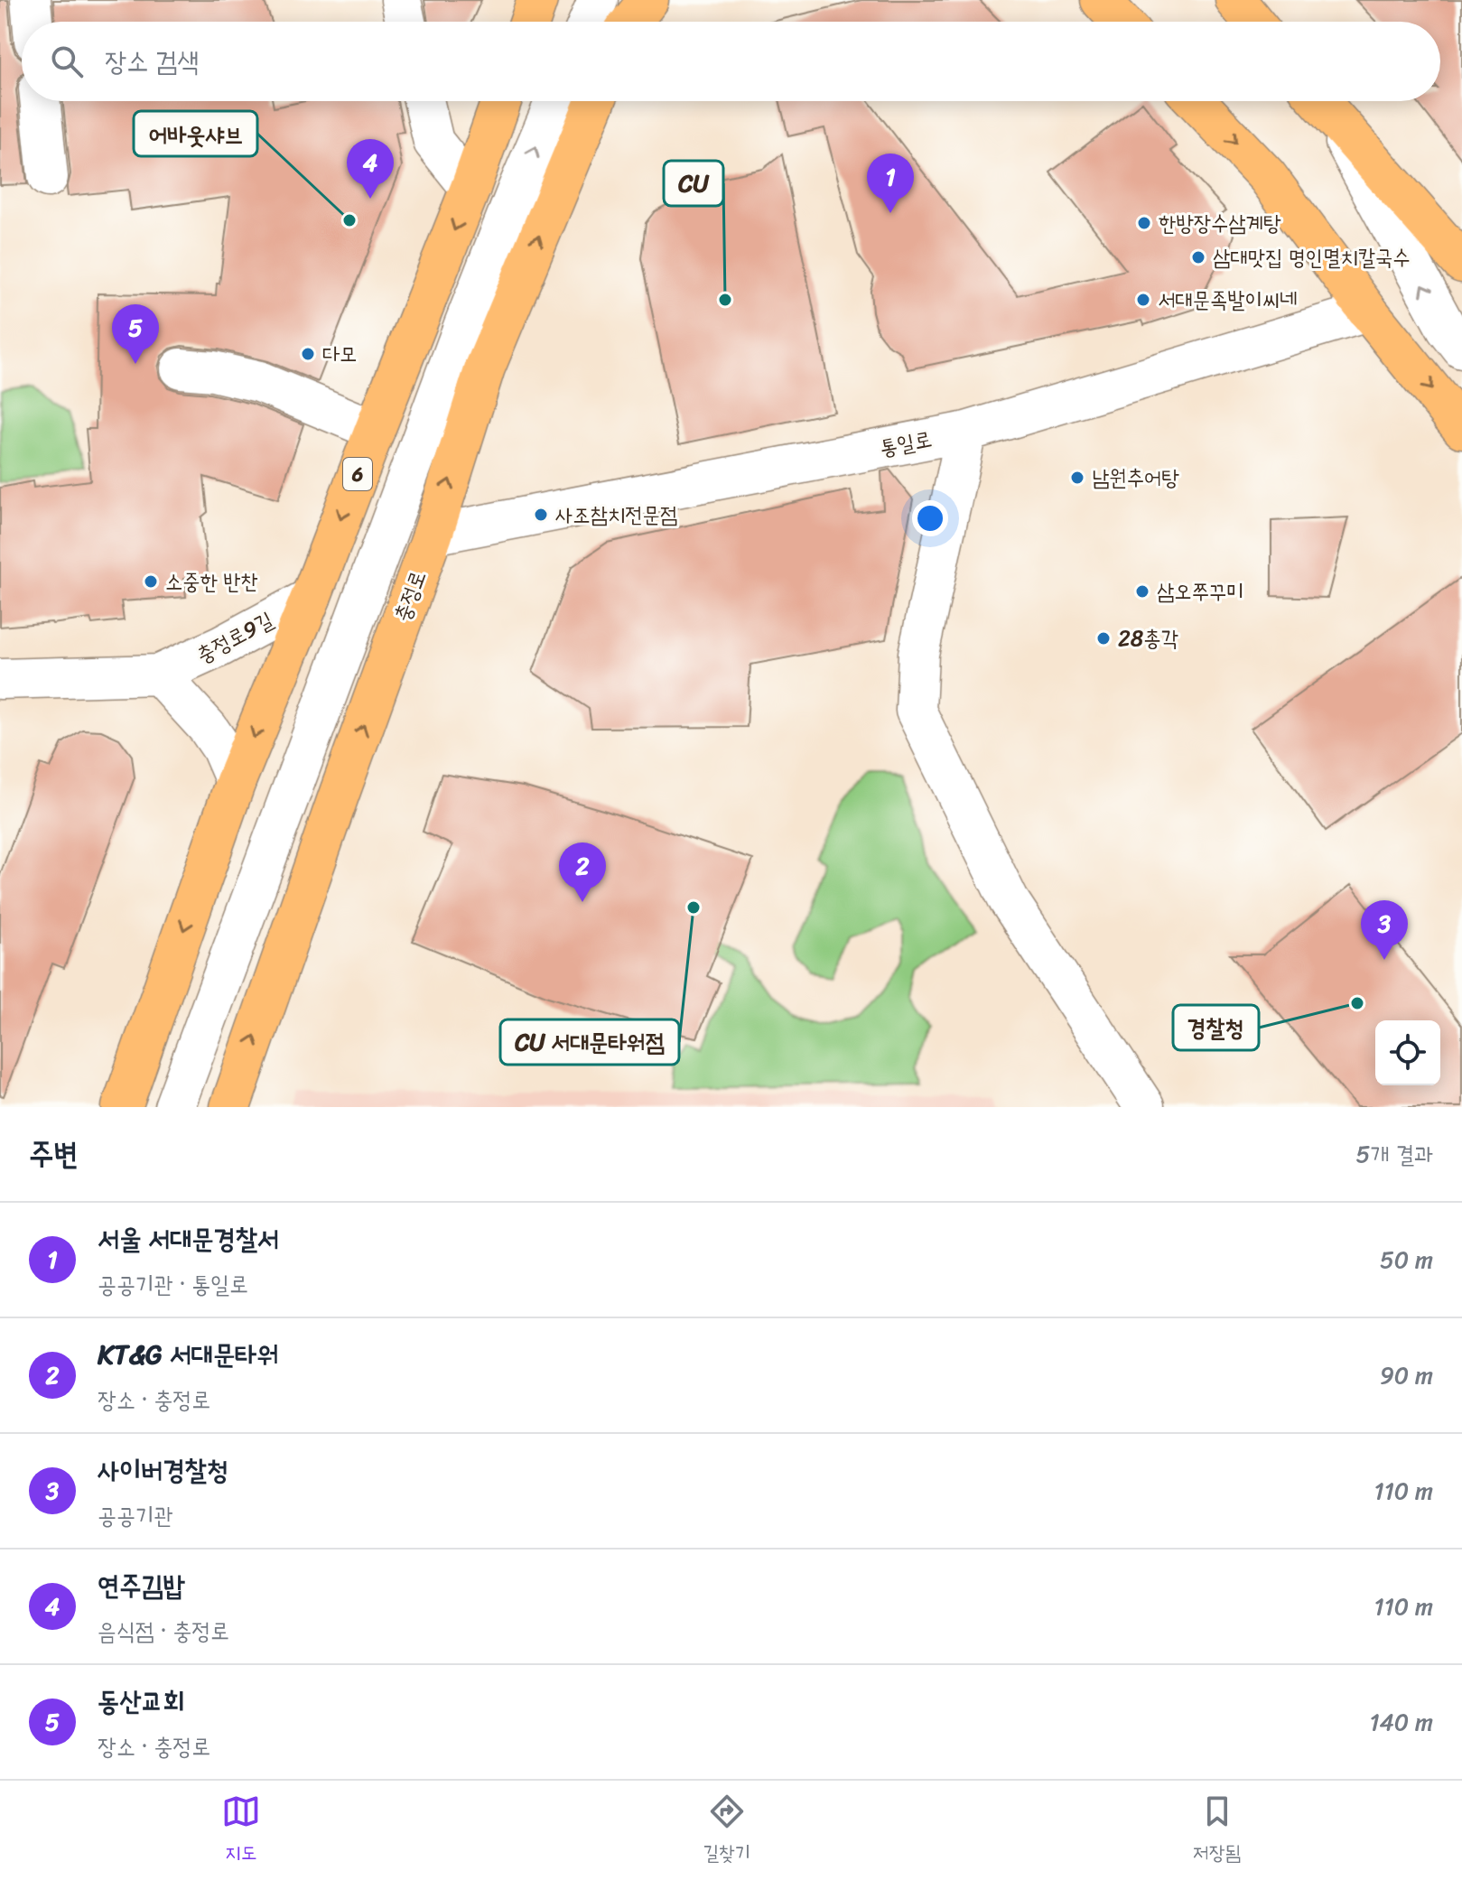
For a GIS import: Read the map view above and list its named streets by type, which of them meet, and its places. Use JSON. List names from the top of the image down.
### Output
{
  "streets": {
    "main road": ["6", "충정로"],
    "street": ["통일로", "충정로9길"]
  },
  "crossings": [
    ["통일로", "충정로"],
    ["6", "충정로9길"]
  ],
  "places": [
    "어바웃샤브",
    "한방장수삼계탕",
    "삼대맛집 명인멸치칼국수",
    "CU",
    "서대문족발이씨네",
    "다모",
    "남원추어탕",
    "사조참치전문점",
    "소중한 반찬",
    "삼오쭈꾸미",
    "28총각",
    "CU 서대문타워점",
    "경찰청"
  ],
  "page": {
    "search": "장소 검색",
    "pins": [
      "4",
      "1",
      "5",
      "2",
      "3"
    ],
    "heading": ["주변", "5개 결과"],
    "list": [
      {
        "mark": "1",
        "name": "서울 서대문경찰서",
        "note": "공공기관 · 통일로",
        "value": "50 m"
      },
      {
        "mark": "2",
        "name": "KT&G 서대문타워",
        "note": "장소 · 충정로",
        "value": "90 m"
      },
      {
        "mark": "3",
        "name": "사이버경찰청",
        "note": "공공기관",
        "value": "110 m"
      },
      {
        "mark": "4",
        "name": "연주김밥",
        "note": "음식점 · 충정로",
        "value": "110 m"
      },
      {
        "mark": "5",
        "name": "동산교회",
        "note": "장소 · 충정로",
        "value": "140 m"
      }
    ],
    "nav": ["지도", "길찾기", "저장됨"]
  }
}
